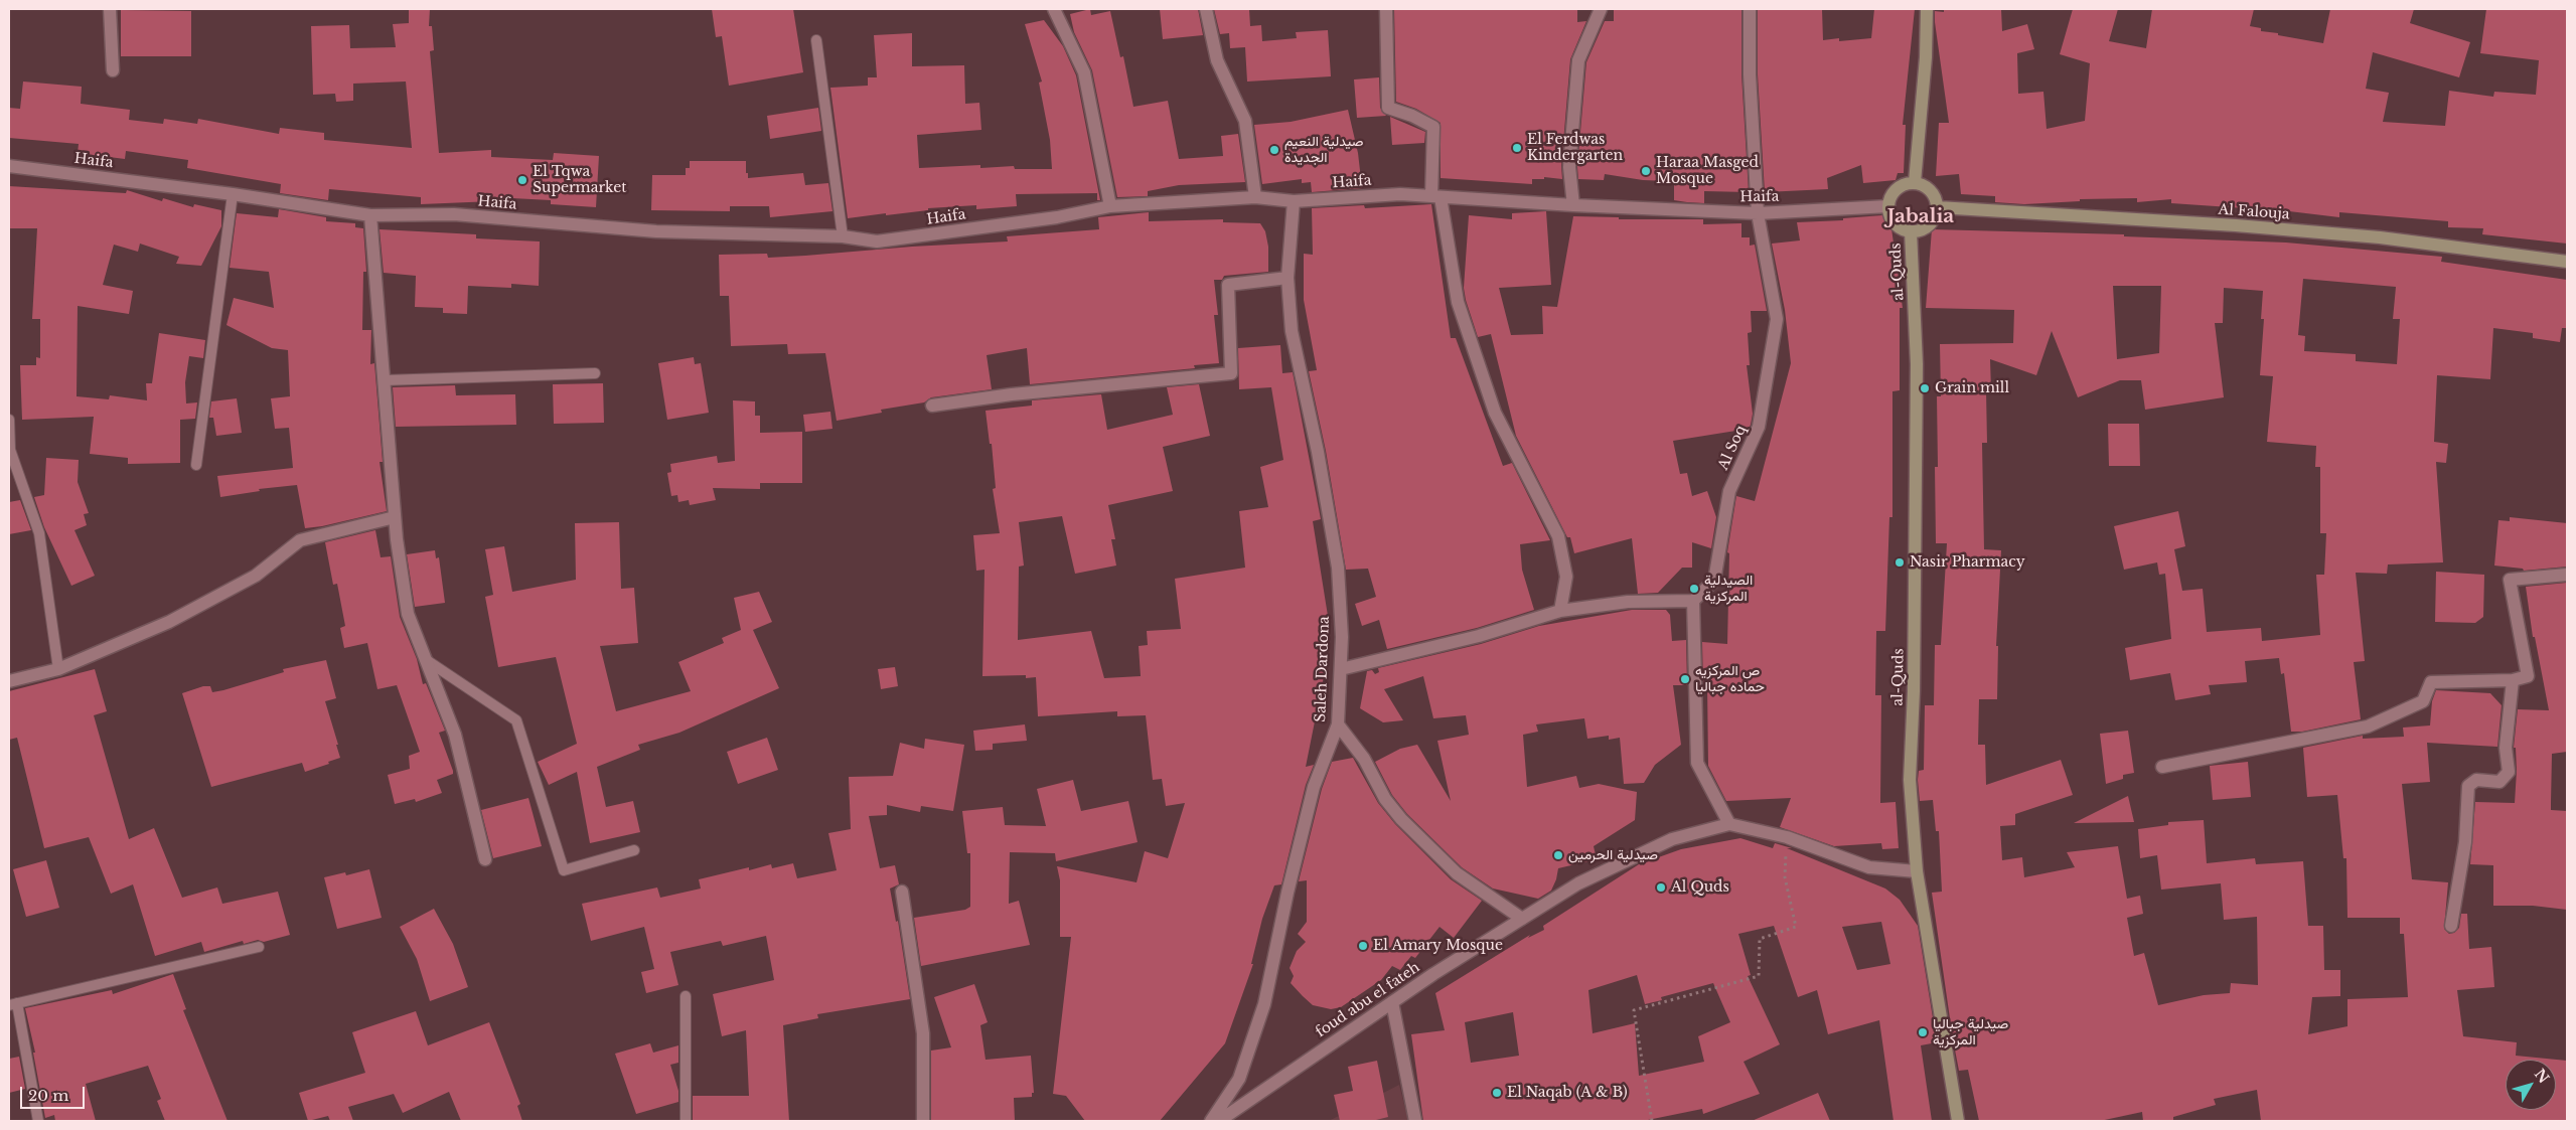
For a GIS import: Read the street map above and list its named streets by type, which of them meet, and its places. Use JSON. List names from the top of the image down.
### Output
{
  "streets": {
    "main road": ["Al Falouja", "al-Quds"],
    "street": [
      "Haifa",
      "Al Soq",
      "Saleh Dardona",
      "foud abu el fateh"
    ]
  },
  "crossings": [
    ["Haifa", "Al Falouja"],
    ["Haifa", "al-Quds"],
    ["Haifa", "Al Soq"],
    ["Haifa", "Saleh Dardona"],
    ["Al Falouja", "al-Quds"]
  ],
  "districts": ["Jabalia"],
  "places": [
    "El Ferdwas Kindergarten",
    "صيدلية النعيم الجديدة",
    "Haraa Masged Mosque",
    "El Tqwa Supermarket",
    "Grain mill",
    "Nasir Pharmacy",
    "الصيدلية المركزية",
    "ص المركزيه حماده جباليا",
    "صيدلية الحرمين",
    "Al Quds",
    "El Amary Mosque",
    "صيدلية جباليا المركزية",
    "El Naqab (A & B)"
  ],
  "scale_bar": "20 m",
  "north": "top right"
}
